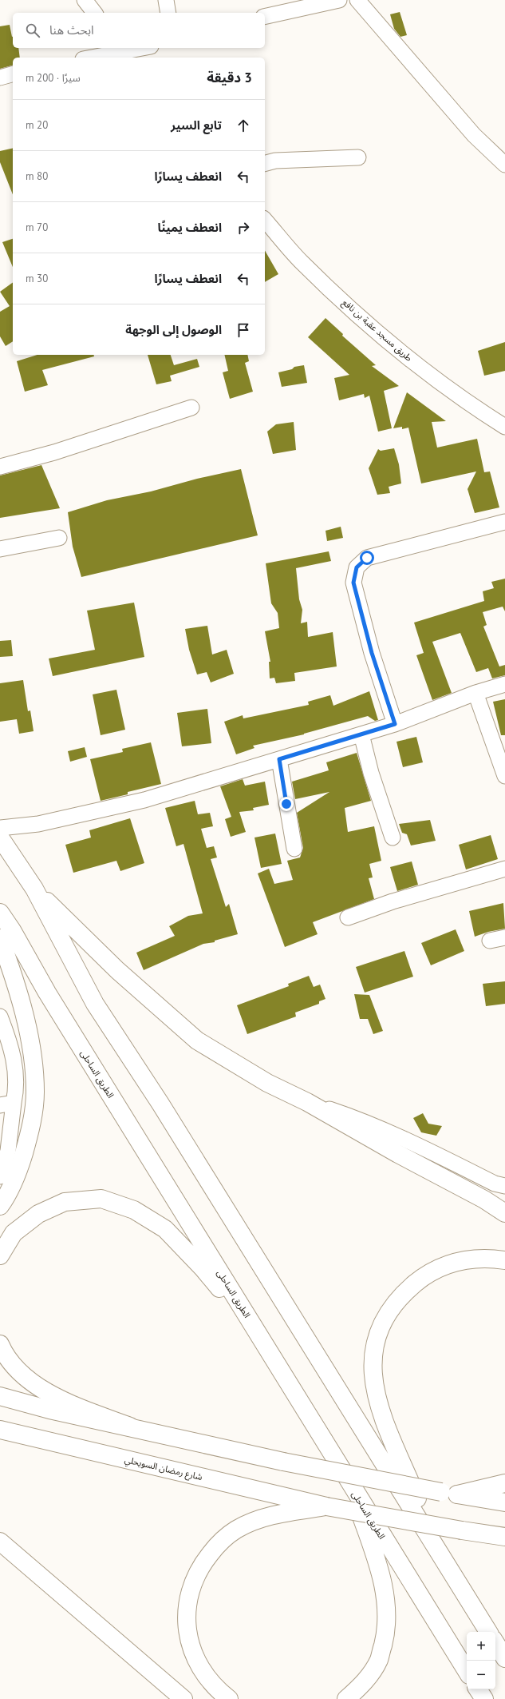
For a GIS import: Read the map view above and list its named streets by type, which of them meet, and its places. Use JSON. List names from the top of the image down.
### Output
{
  "streets": {
    "main road": ["الطريق الساحلى", "شارع رمضان السويحلي"],
    "street": ["طريق مسجد عقبة بن نافع"]
  },
  "page": {
    "search": "ابحث هنا",
    "heading": ["3 دقيقة", "سيرًا · 200 m"],
    "list": [
      ["تابع السير", "20 m"],
      ["انعطف يسارًا", "80 m"],
      ["انعطف يمينًا", "70 m"],
      ["انعطف يسارًا", "30 m"],
      "الوصول إلى الوجهة"
    ],
    "map_buttons": ["+", "−"]
  }
}
